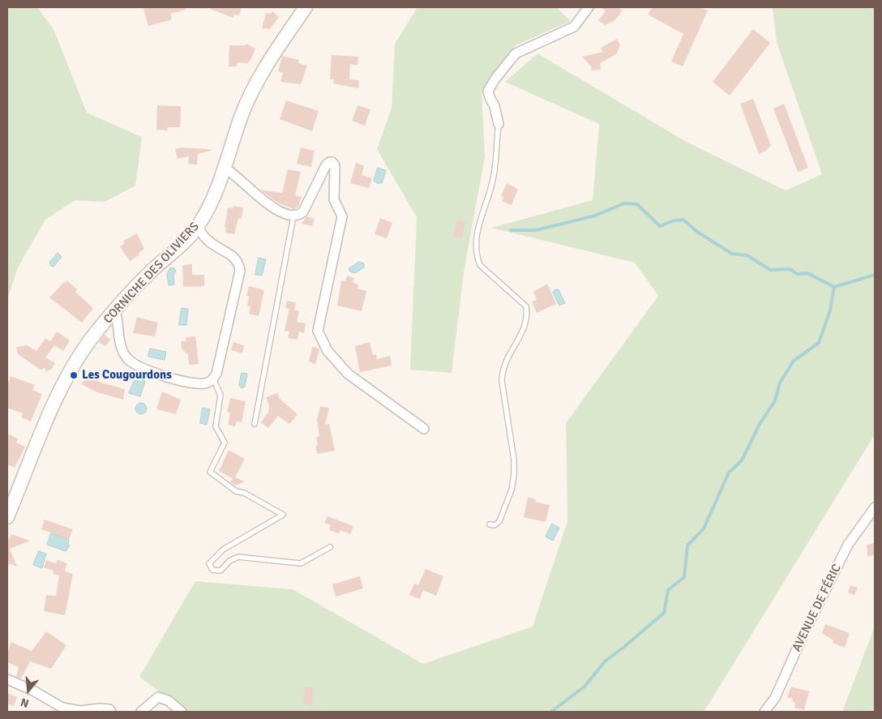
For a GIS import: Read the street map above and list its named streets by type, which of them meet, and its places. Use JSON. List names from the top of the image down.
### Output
{
  "streets": {
    "street": ["CORNICHE DES OLIVIERS", "AVENUE DE FÉRIC"]
  },
  "places": ["Les Cougourdons"],
  "north": "bottom"
}
